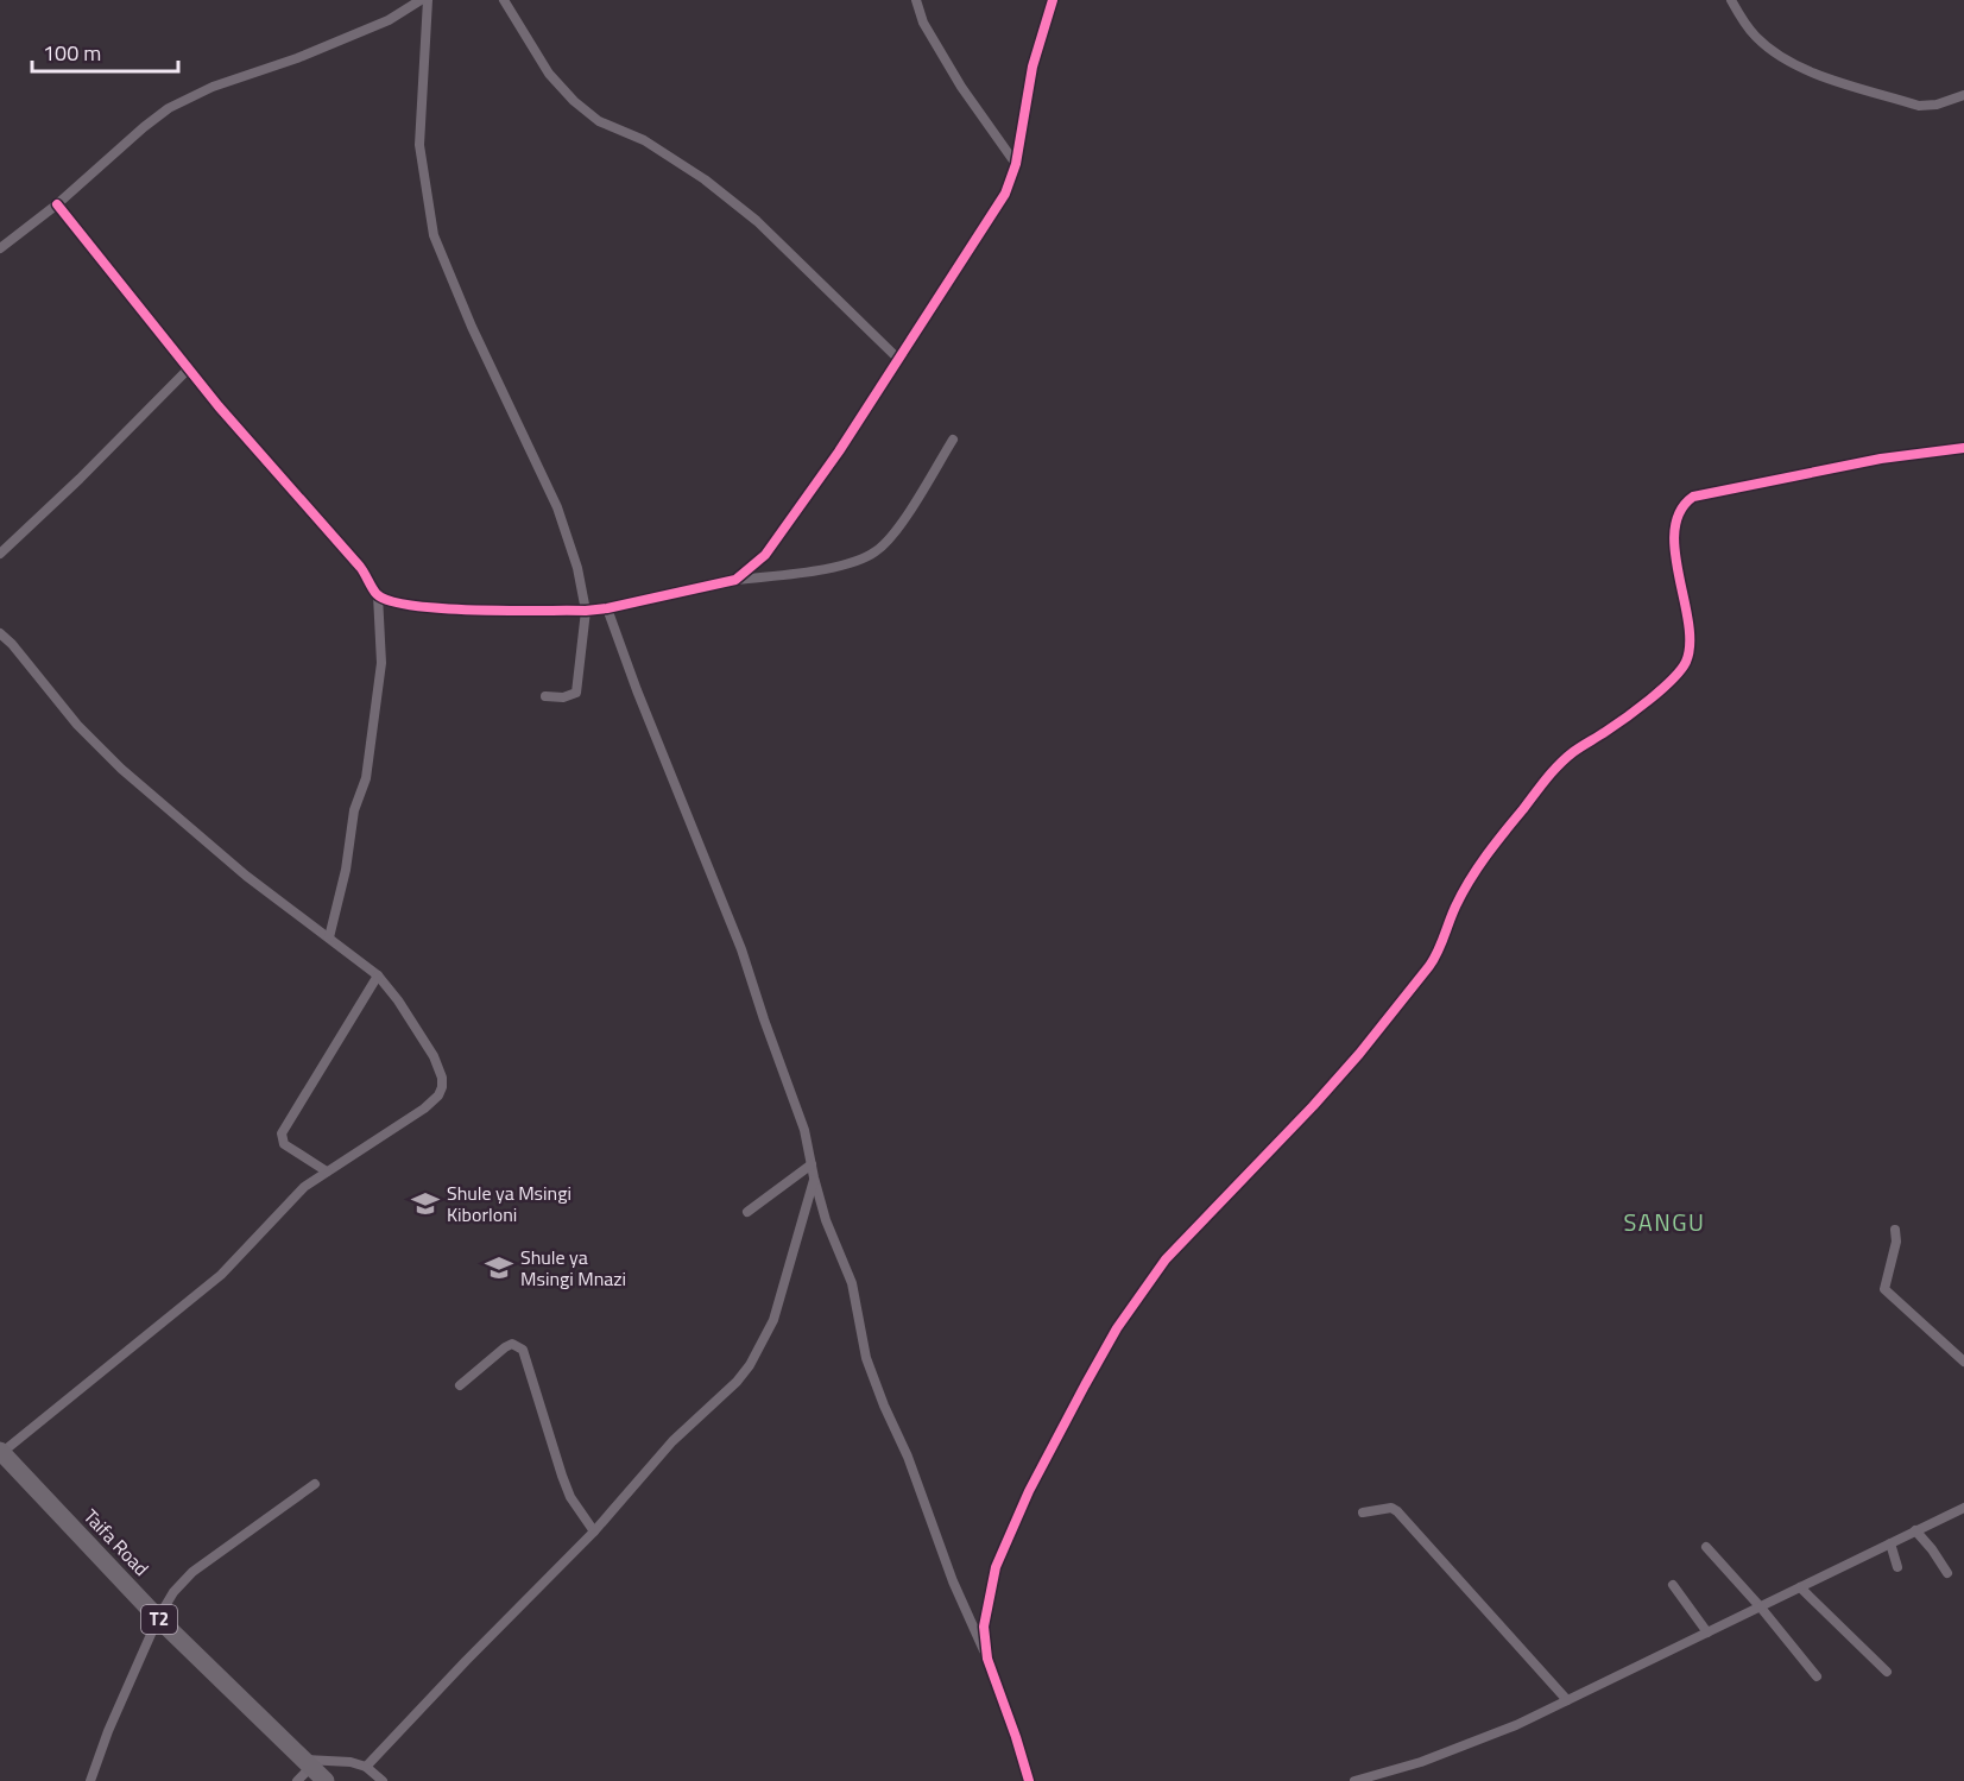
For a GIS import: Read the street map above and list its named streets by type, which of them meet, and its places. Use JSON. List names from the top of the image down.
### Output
{
  "streets": {
    "highway": ["Taifa Road", "T2"]
  },
  "districts": ["SANGU"],
  "places": {
    "school or university": ["Shule ya Msingi Kiborloni", "Shule ya Msingi Mnazi"]
  },
  "scale_bar": "100 m"
}
